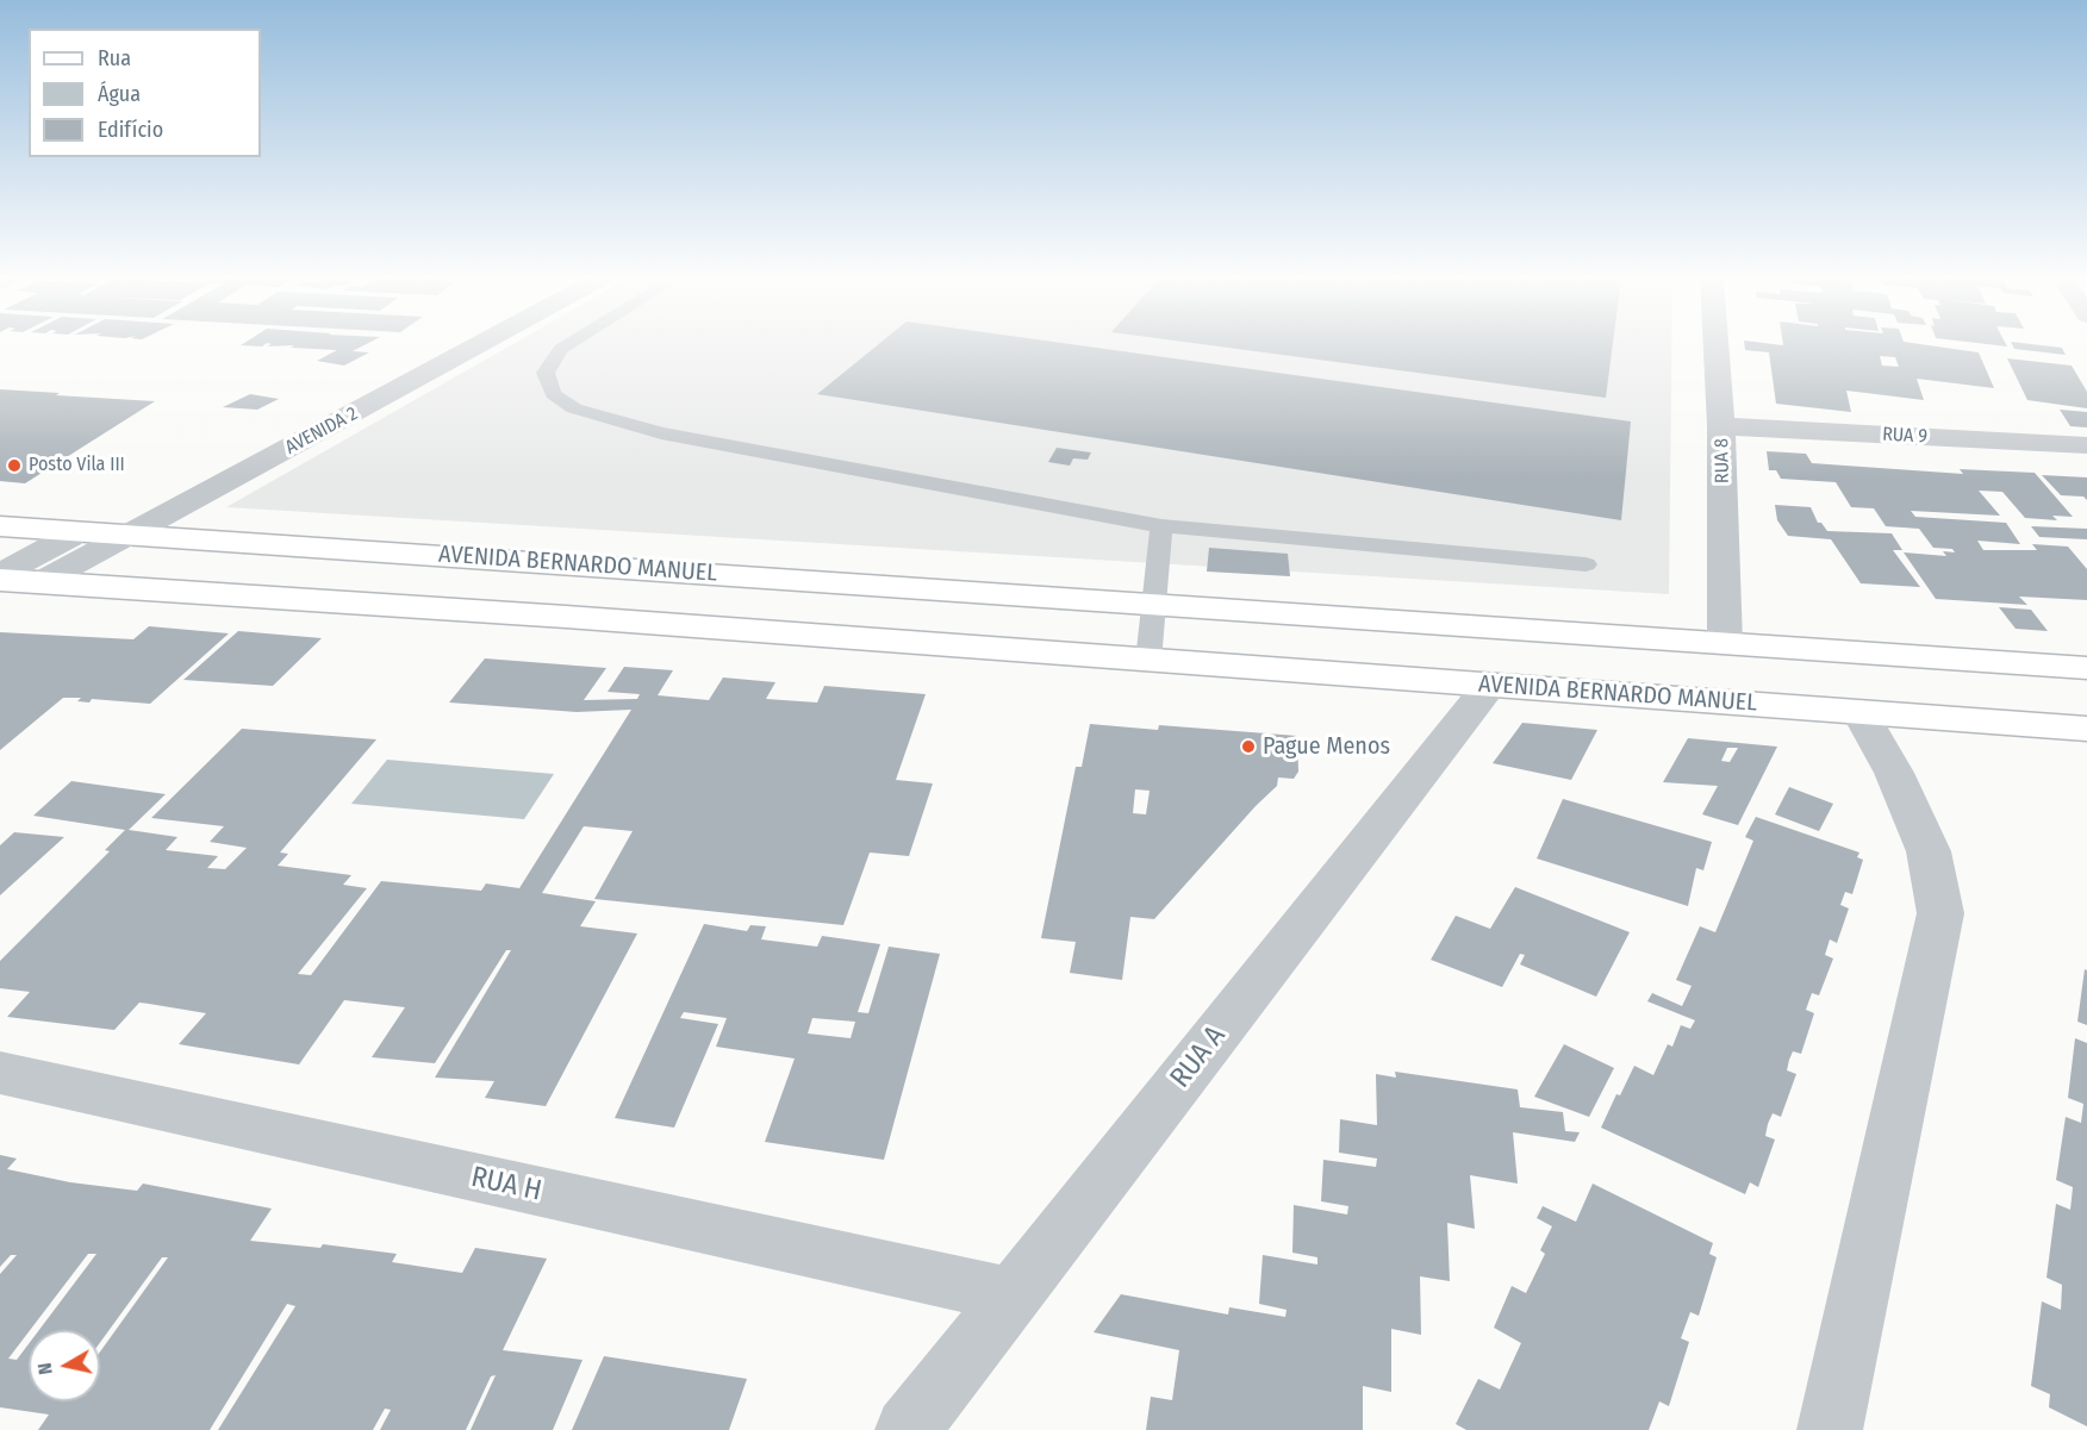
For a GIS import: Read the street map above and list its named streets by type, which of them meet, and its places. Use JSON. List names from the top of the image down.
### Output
{
  "streets": {
    "main road": ["AVENIDA BERNARDO MANUEL"],
    "street": [
      "AVENIDA 2",
      "RUA 9",
      "RUA 8",
      "RUA A",
      "RUA H"
    ]
  },
  "crossings": [
    ["AVENIDA 2", "AVENIDA BERNARDO MANUEL"],
    ["RUA 9", "RUA 8"],
    ["RUA 8", "AVENIDA BERNARDO MANUEL"],
    ["AVENIDA BERNARDO MANUEL", "RUA A"],
    ["RUA A", "RUA H"]
  ],
  "places": ["Posto Vila III", "Pague Menos"],
  "legend": ["Rua", "Água", "Edifício"],
  "north": "left"
}
